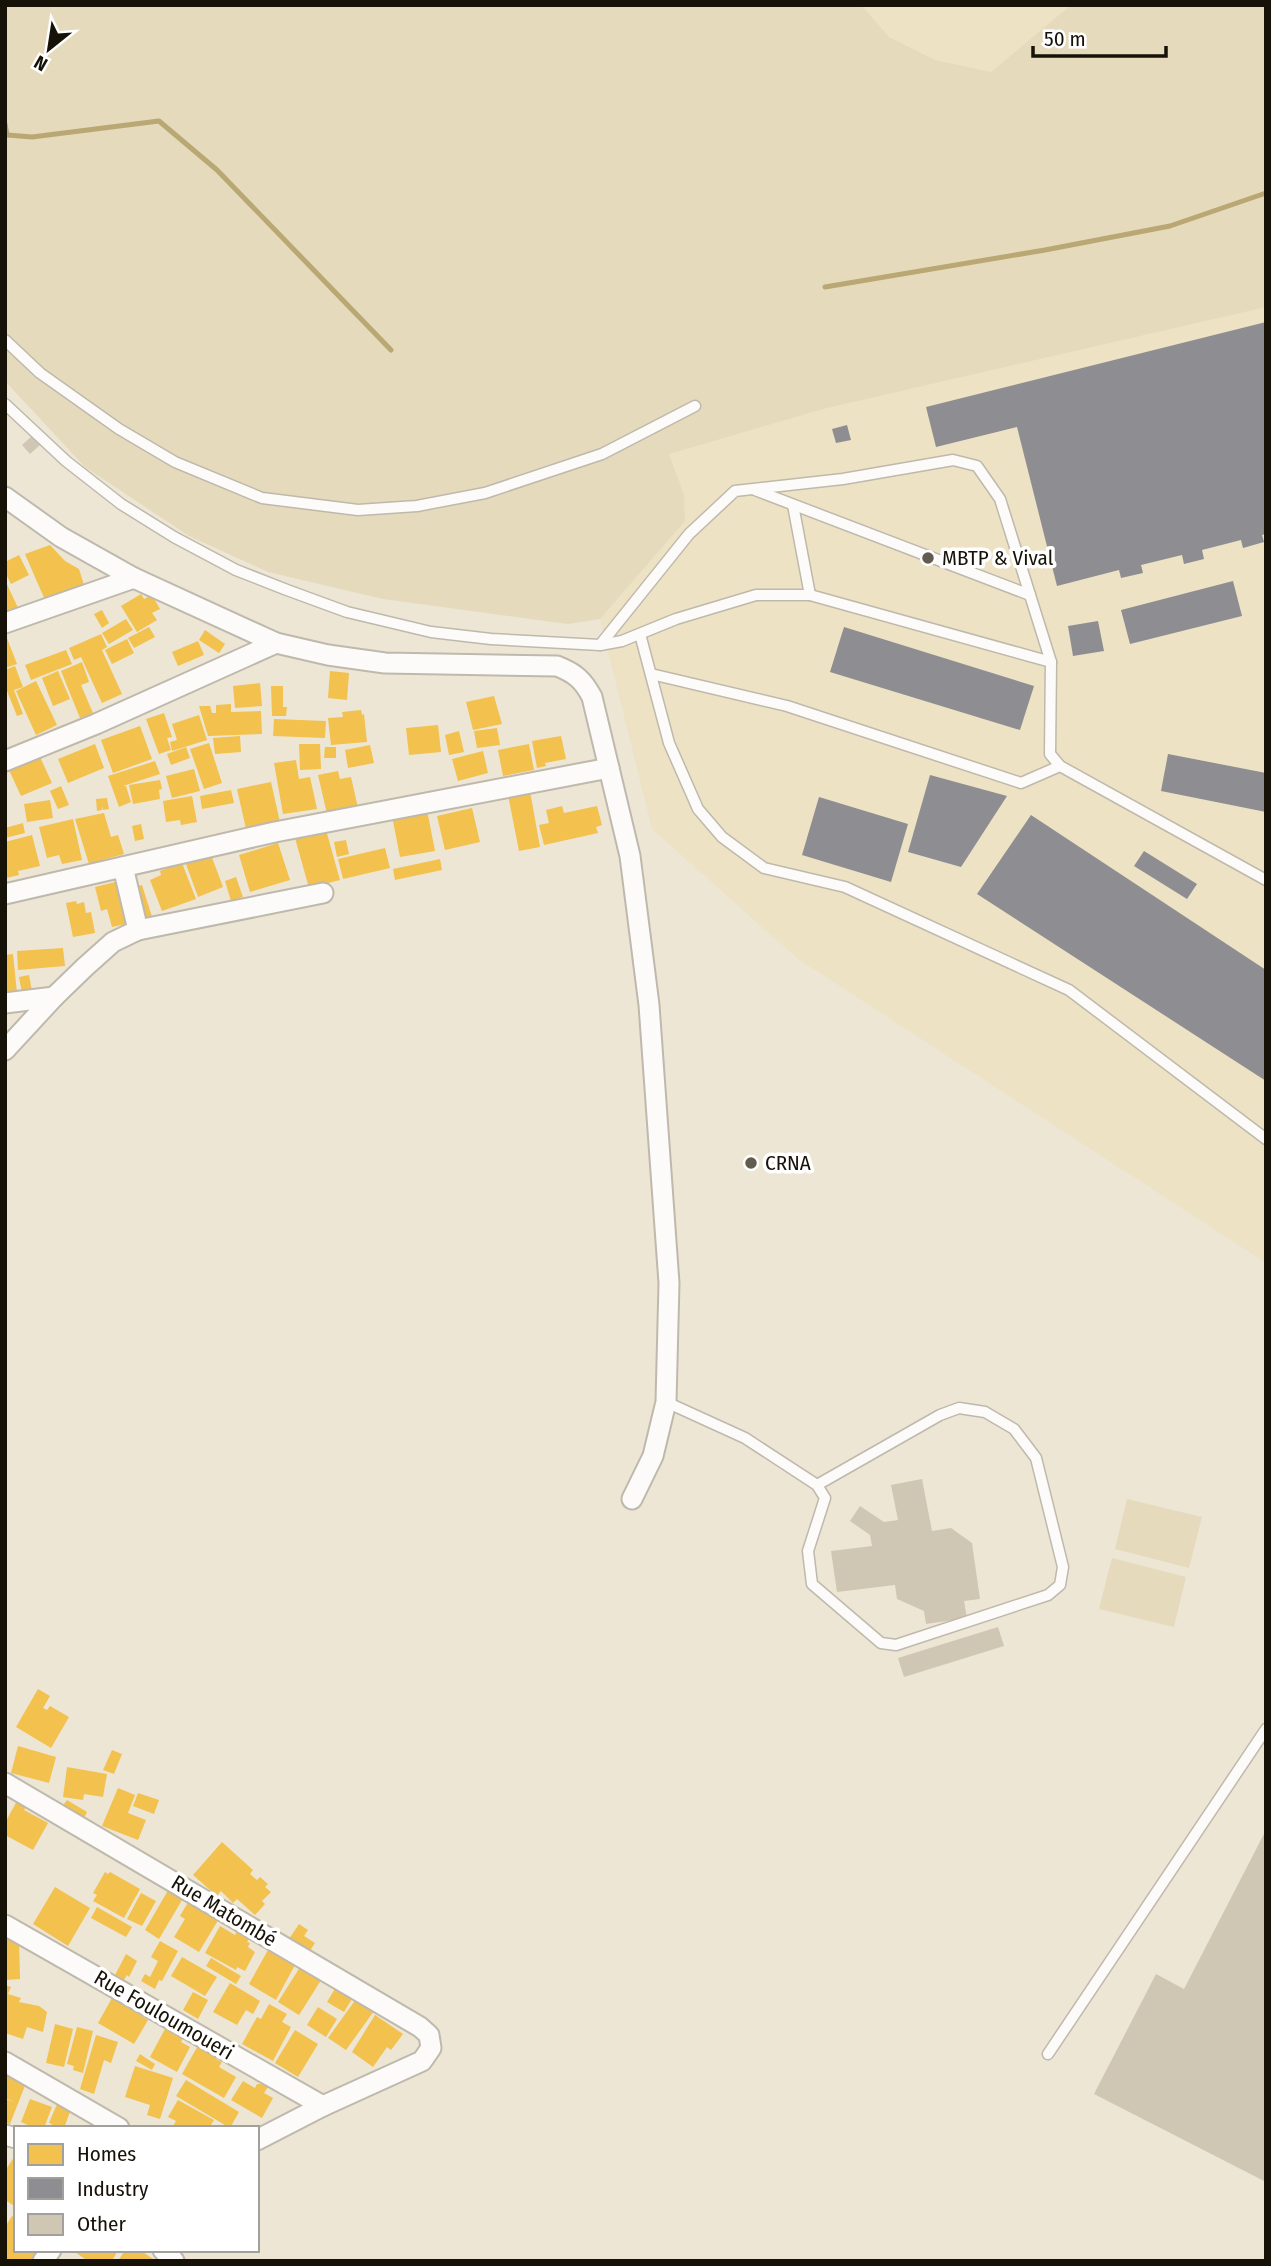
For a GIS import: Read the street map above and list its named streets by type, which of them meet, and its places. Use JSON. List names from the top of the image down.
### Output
{
  "streets": {
    "street": ["Rue Matombé", "Rue Fouloumoueri"]
  },
  "crossings": [
    ["Rue Matombé", "Rue Fouloumoueri"]
  ],
  "places": ["MBTP & Vival", "CRNA"],
  "legend": ["Homes", "Industry", "Other"],
  "scale_bar": "50 m",
  "north": "bottom left"
}
